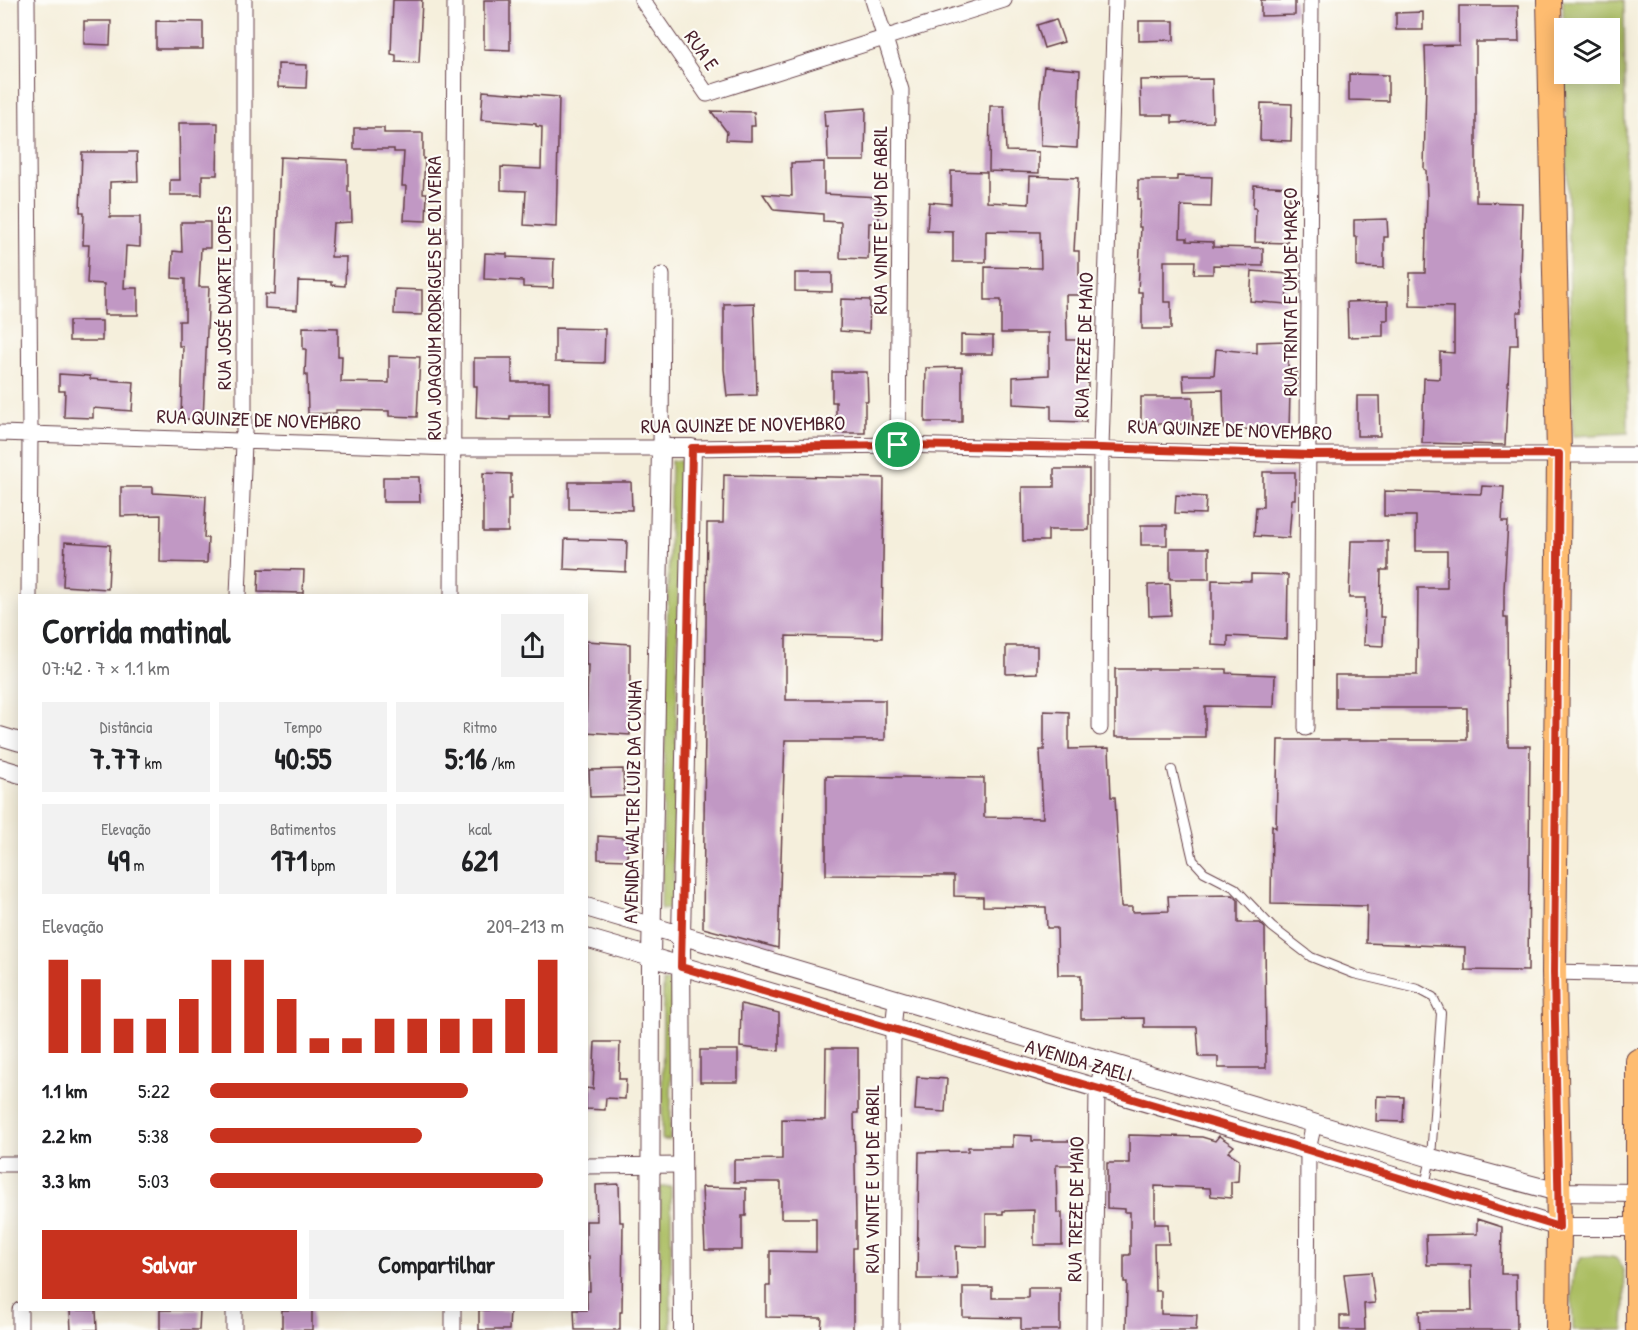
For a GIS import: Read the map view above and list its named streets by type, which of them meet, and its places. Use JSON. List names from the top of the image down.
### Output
{
  "streets": {
    "street": [
      "RUA E",
      "RUA VINTE E UM DE ABRIL",
      "RUA TRINTA E UM DE MARÇO",
      "RUA JOSÉ DUARTE LOPES",
      "RUA JOAQUIM RODRIGUES DE OLIVEIRA",
      "RUA TREZE DE MAIO",
      "RUA QUINZE DE NOVEMBRO",
      "AVENIDA WALTER LUIZ DA CUNHA",
      "AVENIDA ZAELI"
    ]
  },
  "crossings": [
    ["RUA E", "RUA VINTE E UM DE ABRIL"],
    ["RUA VINTE E UM DE ABRIL", "RUA QUINZE DE NOVEMBRO"],
    ["RUA VINTE E UM DE ABRIL", "AVENIDA ZAELI"],
    ["RUA TRINTA E UM DE MARÇO", "RUA QUINZE DE NOVEMBRO"],
    ["RUA JOSÉ DUARTE LOPES", "RUA QUINZE DE NOVEMBRO"],
    ["RUA JOAQUIM RODRIGUES DE OLIVEIRA", "RUA QUINZE DE NOVEMBRO"],
    ["RUA TREZE DE MAIO", "RUA QUINZE DE NOVEMBRO"],
    ["RUA TREZE DE MAIO", "AVENIDA ZAELI"],
    ["RUA QUINZE DE NOVEMBRO", "AVENIDA WALTER LUIZ DA CUNHA"],
    ["AVENIDA WALTER LUIZ DA CUNHA", "AVENIDA ZAELI"]
  ],
  "page": {
    "heading": ["Corrida matinal", "07:42 · 7 × 1.1 km"],
    "stats": [
      ["Distância", "7.77 km"],
      ["Tempo", "40:55"],
      ["Ritmo", "5:16 /km"],
      ["Elevação", "49 m"],
      ["Batimentos", "171 bpm"],
      ["kcal", "621"]
    ],
    "chart": ["Elevação", "209–213 m"],
    "list": [
      {
        "name": "1.1 km",
        "note": "5:22"
      },
      {
        "name": "2.2 km",
        "note": "5:38"
      },
      {
        "name": "3.3 km",
        "note": "5:03"
      }
    ],
    "buttons": ["Salvar", "Compartilhar"]
  }
}
